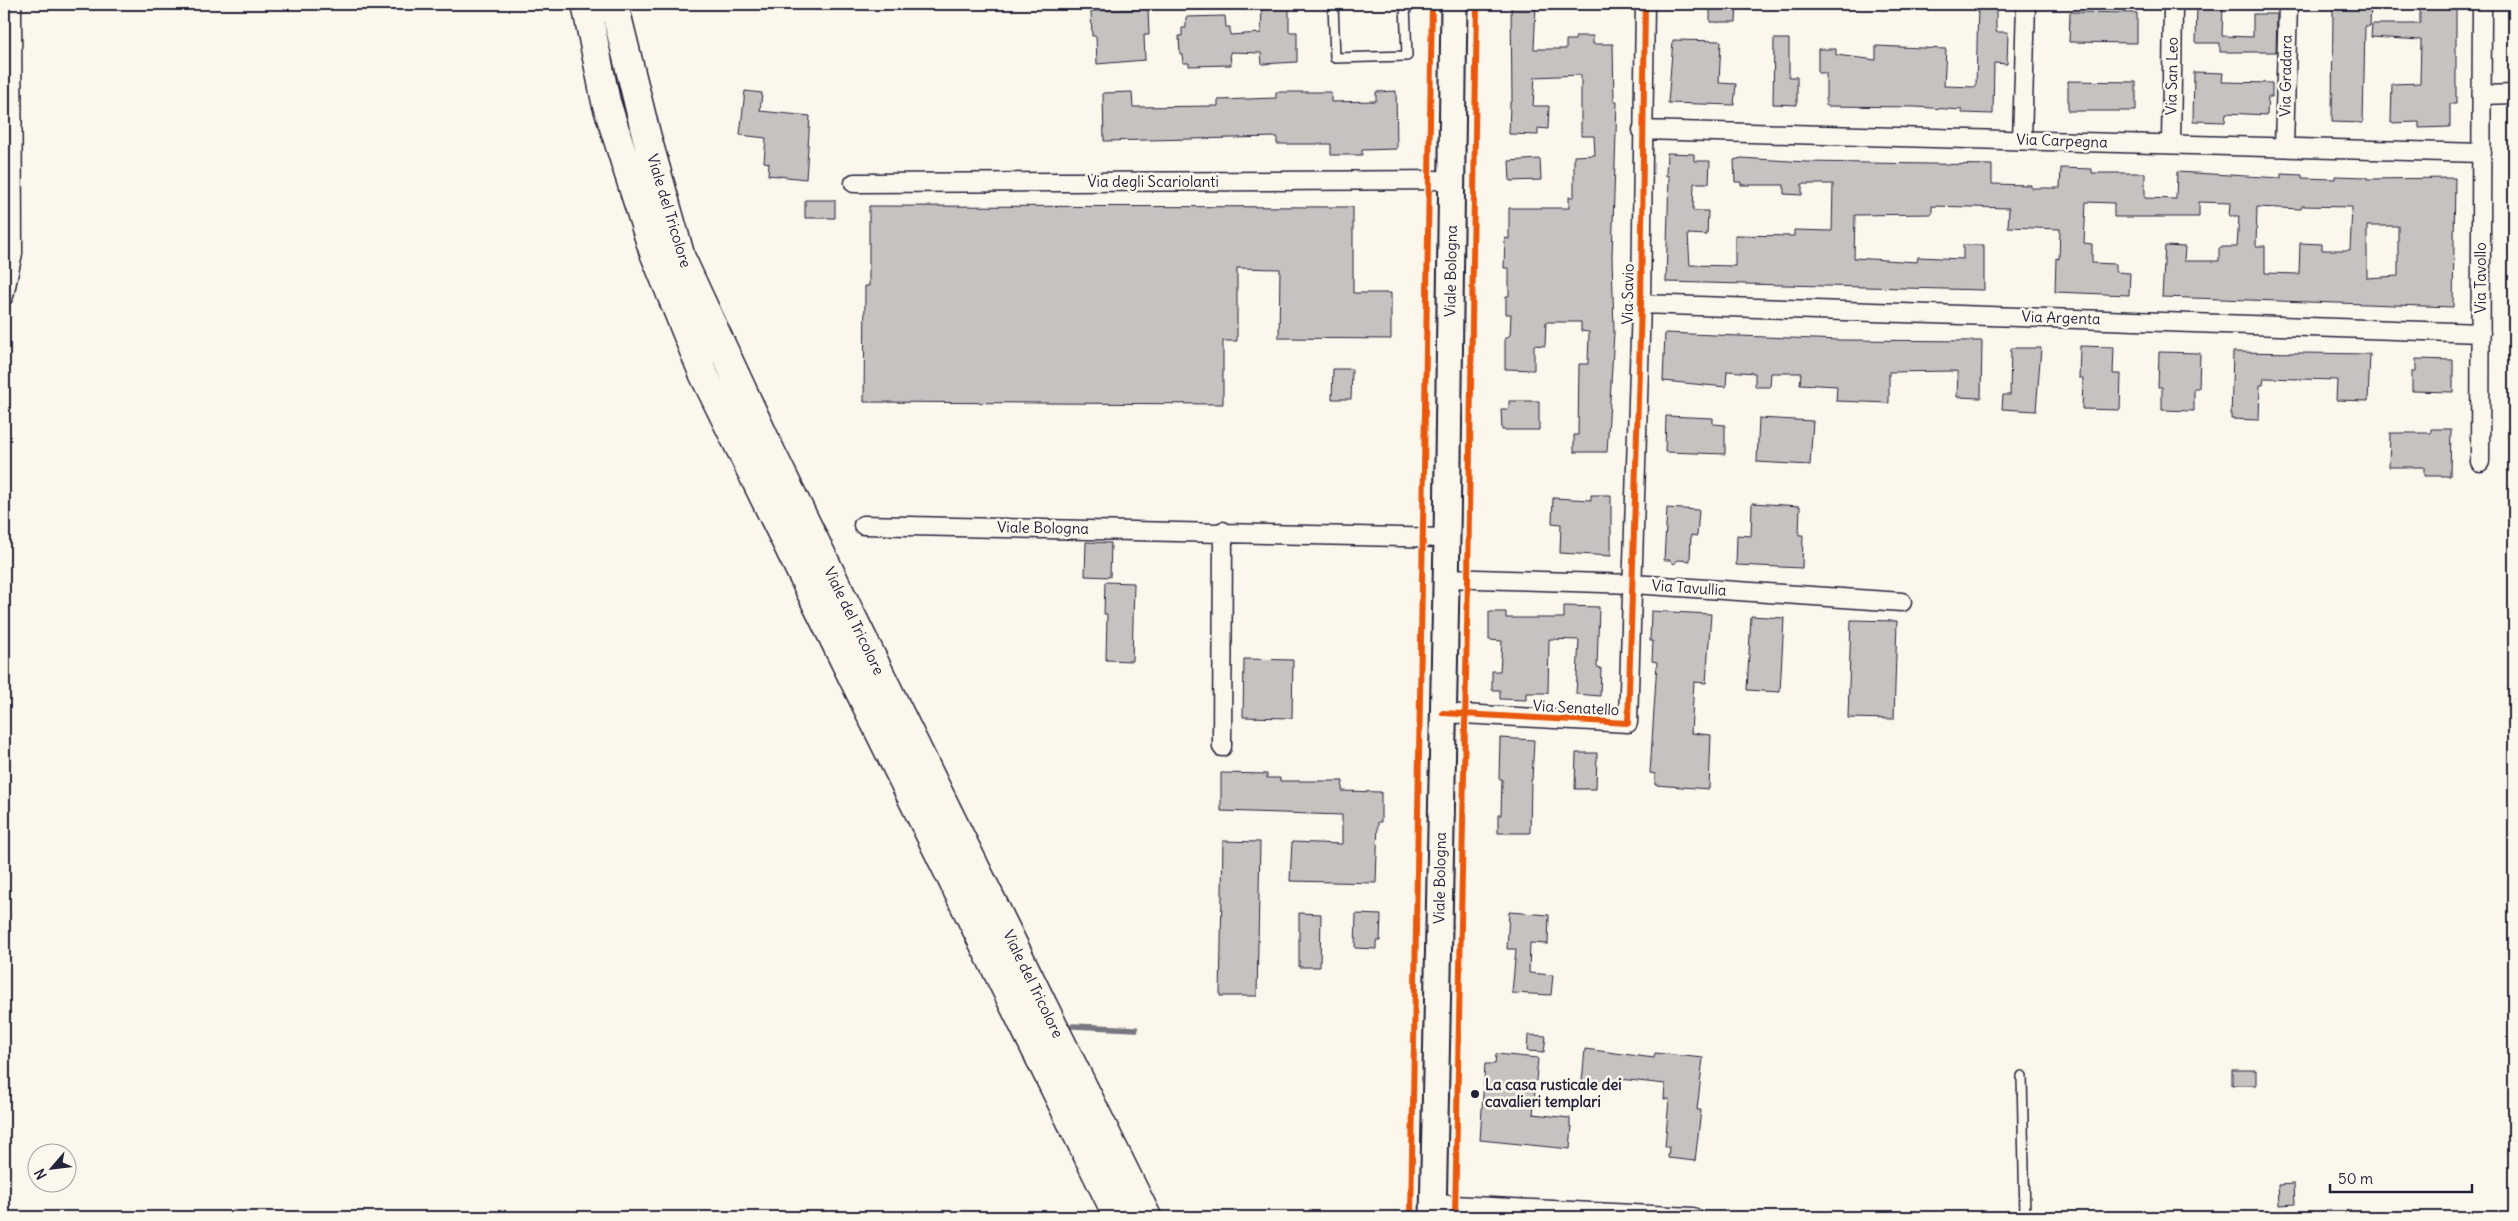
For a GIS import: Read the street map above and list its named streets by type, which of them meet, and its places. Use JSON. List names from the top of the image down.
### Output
{
  "streets": {
    "highway": ["Viale del Tricolore"],
    "main road": ["Viale Bologna"],
    "street": [
      "Via San Leo",
      "Via Gradara",
      "Via Carpegna",
      "Via degli Scariolanti",
      "Via Tavollo",
      "Via Savio",
      "Via Argenta",
      "Via Tavullia",
      "Via Senatello"
    ]
  },
  "crossings": [
    ["Via San Leo", "Via Carpegna"],
    ["Via Gradara", "Via Carpegna"],
    ["Via Carpegna", "Via Tavollo"],
    ["Via Carpegna", "Via Savio"],
    ["Via degli Scariolanti", "Viale Bologna"],
    ["Viale Bologna", "Via Tavullia"],
    ["Viale Bologna", "Via Senatello"],
    ["Via Tavollo", "Via Argenta"],
    ["Via Savio", "Via Argenta"],
    ["Via Savio", "Via Tavullia"],
    ["Via Savio", "Via Senatello"],
    ["Via Tavullia", "Via Senatello"]
  ],
  "places": ["La casa rusticale dei cavalieri templari"],
  "scale_bar": "50 m",
  "north": "bottom left"
}
